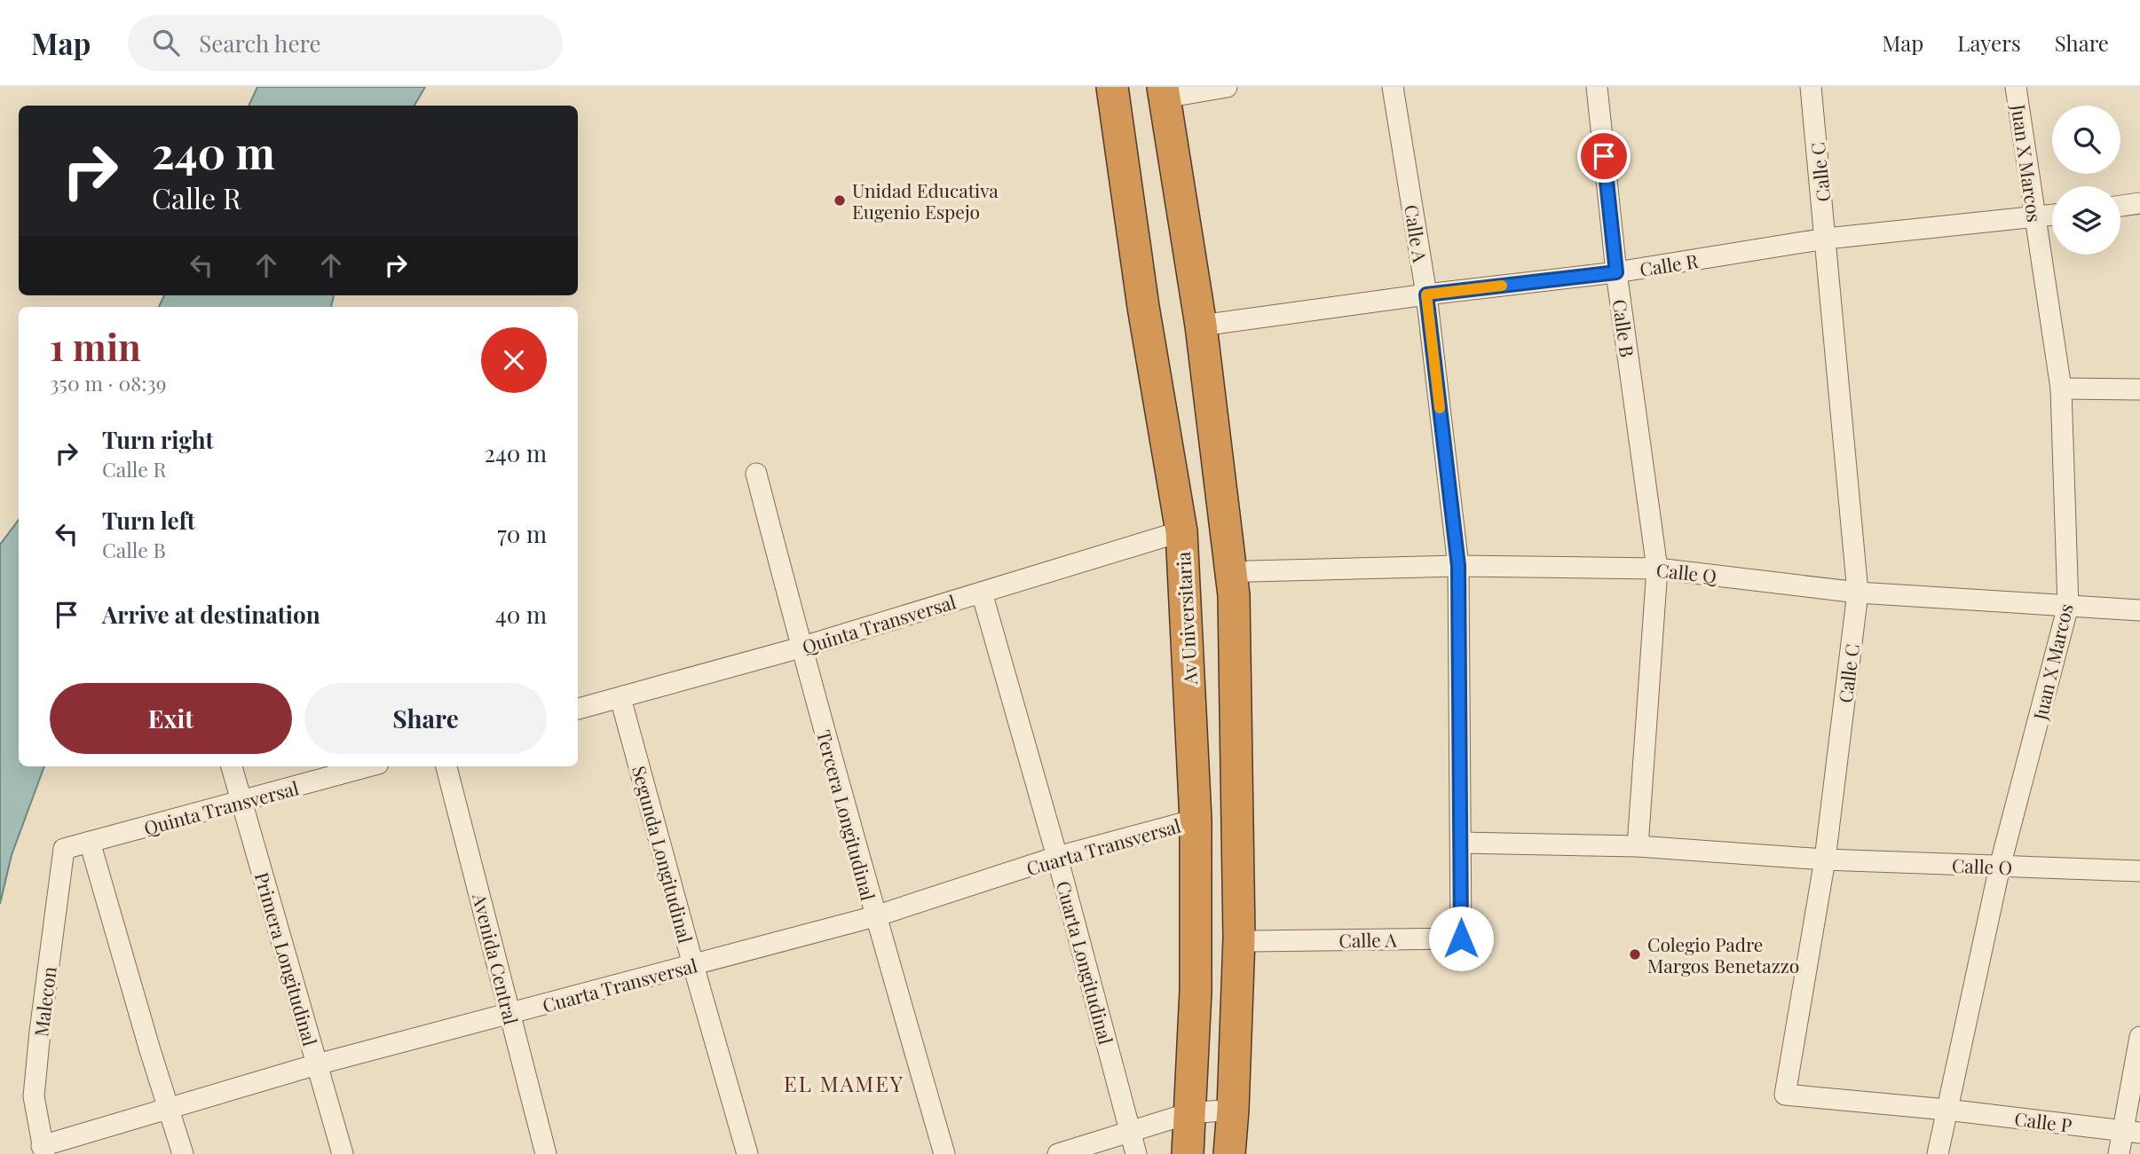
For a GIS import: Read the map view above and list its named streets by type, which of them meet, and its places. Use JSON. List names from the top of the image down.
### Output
{
  "streets": {
    "highway": ["Av Universitaria"],
    "street": [
      "Juan X Marcos",
      "Calle C",
      "Calle A",
      "Calle R",
      "Calle B",
      "Calle Q",
      "Quinta Transversal",
      "Tercera Longitudinal",
      "Cuarta Transversal",
      "Segunda Longitudinal",
      "Calle O",
      "Primera Longitudinal",
      "Avenida Central",
      "Cuarta Longitudinal",
      "Malecon",
      "Calle P"
    ]
  },
  "crossings": [
    ["Juan X Marcos", "Calle C"],
    ["Juan X Marcos", "Calle R"],
    ["Juan X Marcos", "Calle Q"],
    ["Juan X Marcos", "Calle O"],
    ["Juan X Marcos", "Calle P"],
    ["Calle C", "Calle R"],
    ["Calle C", "Calle Q"],
    ["Calle C", "Calle O"],
    ["Calle C", "Calle P"],
    ["Calle A", "Calle R"],
    ["Calle A", "Calle Q"],
    ["Calle A", "Calle O"],
    ["Calle R", "Calle B"],
    ["Calle B", "Calle Q"],
    ["Calle B", "Calle O"],
    ["Av Universitaria", "Quinta Transversal"],
    ["Av Universitaria", "Cuarta Transversal"],
    ["Quinta Transversal", "Tercera Longitudinal"],
    ["Quinta Transversal", "Segunda Longitudinal"],
    ["Quinta Transversal", "Primera Longitudinal"],
    ["Quinta Transversal", "Cuarta Longitudinal"],
    ["Quinta Transversal", "Malecon"],
    ["Tercera Longitudinal", "Cuarta Transversal"],
    ["Cuarta Transversal", "Segunda Longitudinal"],
    ["Cuarta Transversal", "Primera Longitudinal"],
    ["Cuarta Transversal", "Avenida Central"],
    ["Cuarta Transversal", "Cuarta Longitudinal"],
    ["Cuarta Transversal", "Malecon"]
  ],
  "districts": ["EL MAMEY"],
  "places": ["Unidad Educativa Eugenio Espejo", "Colegio Padre Margos Benetazzo"],
  "page": {
    "header": "Map",
    "search": "Search here",
    "nav": ["Map", "Layers", "Share"],
    "turn": ["240 m", "Calle R"],
    "heading": ["1 min", "350 m · 08:39"],
    "list": [
      {
        "name": "Turn right",
        "note": "Calle R",
        "value": "240 m"
      },
      {
        "name": "Turn left",
        "note": "Calle B",
        "value": "70 m"
      },
      {
        "name": "Arrive at destination",
        "value": "40 m"
      }
    ],
    "buttons": ["Exit", "Share"]
  }
}
